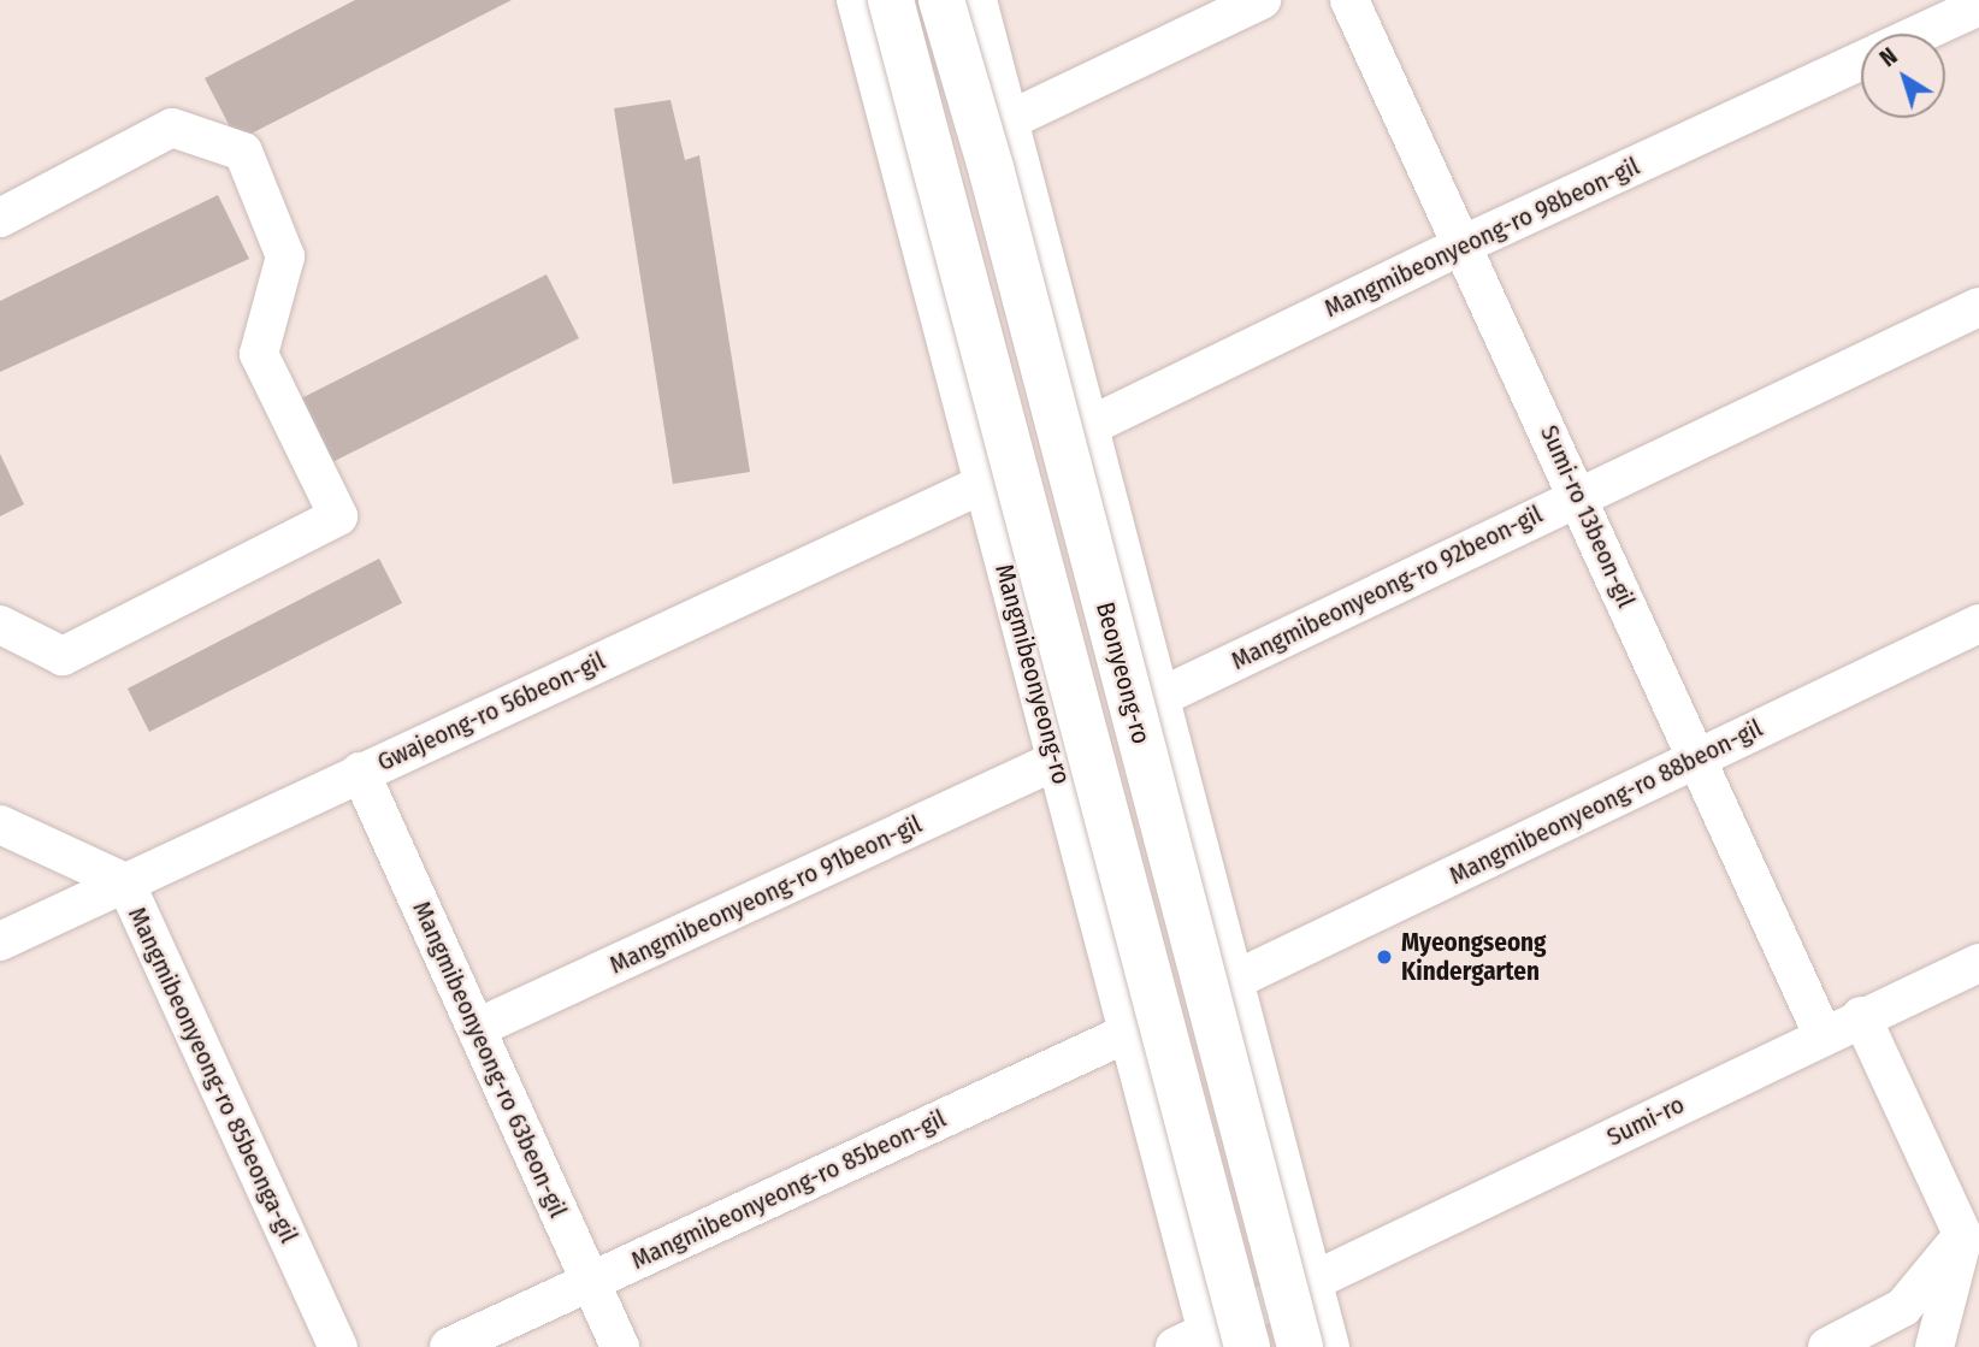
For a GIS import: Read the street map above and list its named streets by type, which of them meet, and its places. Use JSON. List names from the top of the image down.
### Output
{
  "streets": {
    "highway": ["Beonyeong-ro"],
    "street": [
      "Mangmibeonyeong-ro 98beon-gil",
      "Sumi-ro 13beon-gil",
      "Mangmibeonyeong-ro 92beon-gil",
      "Mangmibeonyeong-ro",
      "Gwajeong-ro 56beon-gil",
      "Mangmibeonyeong-ro 88beon-gil",
      "Mangmibeonyeong-ro 91beon-gil",
      "Mangmibeonyeong-ro 63beon-gil",
      "Mangmibeonyeong-ro 85beonga-gil",
      "Sumi-ro",
      "Mangmibeonyeong-ro 85beon-gil"
    ]
  },
  "crossings": [
    ["Mangmibeonyeong-ro 98beon-gil", "Sumi-ro 13beon-gil"],
    ["Sumi-ro 13beon-gil", "Mangmibeonyeong-ro 92beon-gil"],
    ["Sumi-ro 13beon-gil", "Mangmibeonyeong-ro 88beon-gil"],
    ["Sumi-ro 13beon-gil", "Sumi-ro"],
    ["Beonyeong-ro", "Mangmibeonyeong-ro"],
    ["Beonyeong-ro", "Sumi-ro"],
    ["Mangmibeonyeong-ro", "Gwajeong-ro 56beon-gil"],
    ["Mangmibeonyeong-ro", "Mangmibeonyeong-ro 91beon-gil"],
    ["Mangmibeonyeong-ro", "Sumi-ro"],
    ["Mangmibeonyeong-ro", "Mangmibeonyeong-ro 85beon-gil"],
    ["Gwajeong-ro 56beon-gil", "Mangmibeonyeong-ro 63beon-gil"],
    ["Gwajeong-ro 56beon-gil", "Mangmibeonyeong-ro 85beonga-gil"],
    ["Mangmibeonyeong-ro 91beon-gil", "Mangmibeonyeong-ro 63beon-gil"],
    ["Mangmibeonyeong-ro 63beon-gil", "Mangmibeonyeong-ro 85beon-gil"]
  ],
  "places": ["Myeongseong Kindergarten"],
  "north": "top left"
}
